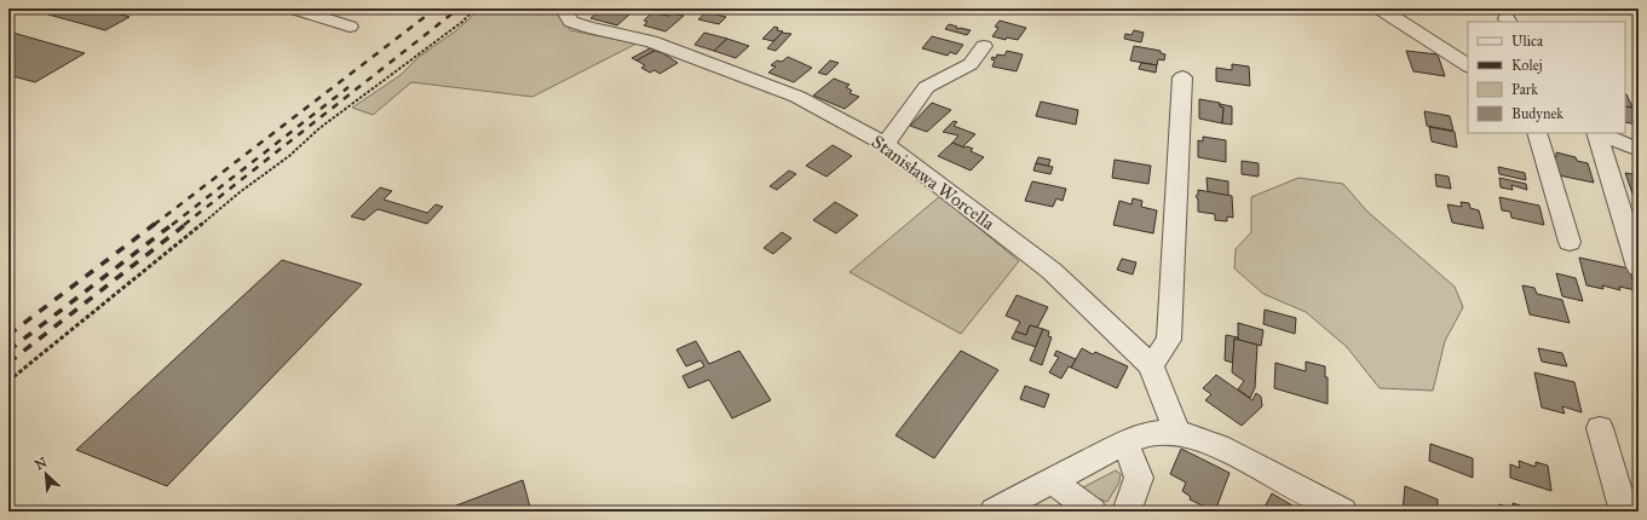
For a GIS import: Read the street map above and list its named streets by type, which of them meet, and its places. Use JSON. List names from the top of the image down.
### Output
{
  "streets": {
    "street": ["Stanisława Worcella"]
  },
  "legend": [
    "Ulica",
    "Kolej",
    "Park",
    "Budynek"
  ],
  "north": "top left"
}
